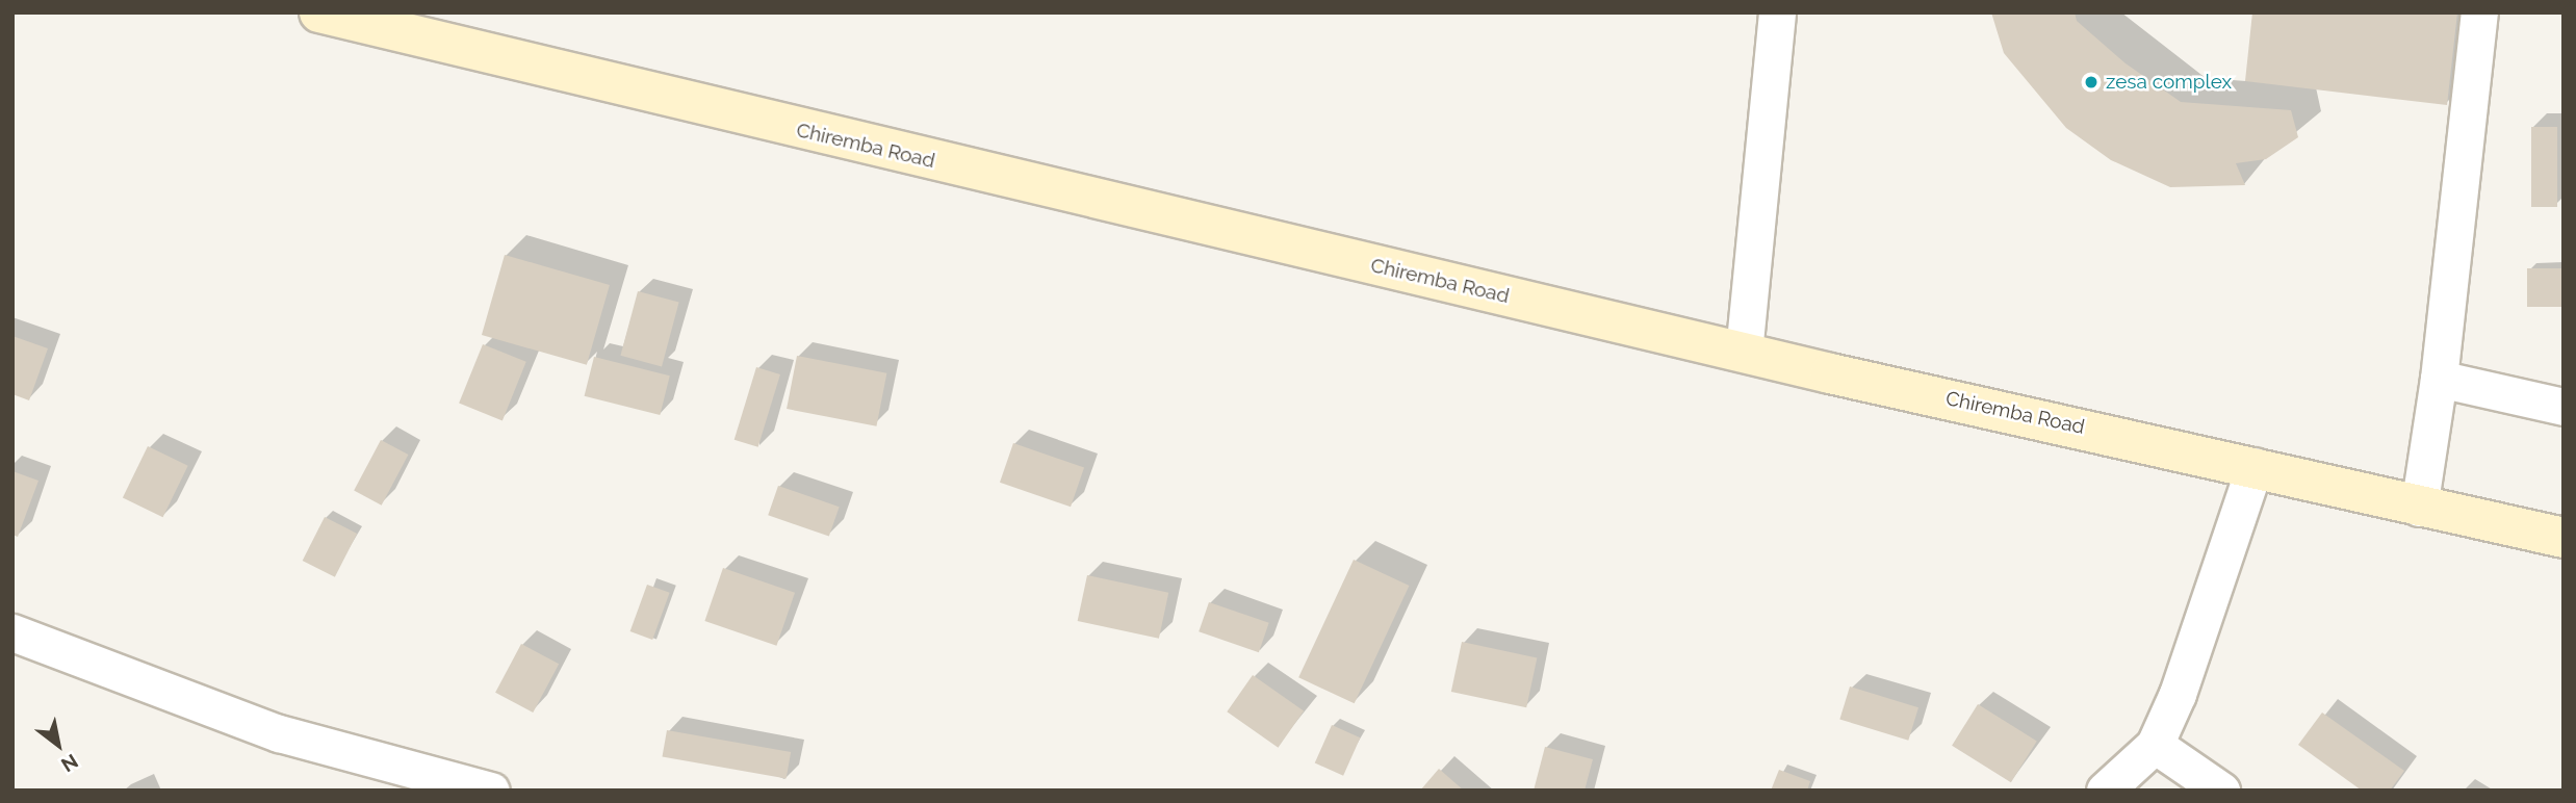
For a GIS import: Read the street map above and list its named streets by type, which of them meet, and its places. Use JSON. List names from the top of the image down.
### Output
{
  "streets": {
    "main road": ["Chiremba Road"]
  },
  "places": ["zesa complex"],
  "north": "bottom right"
}
